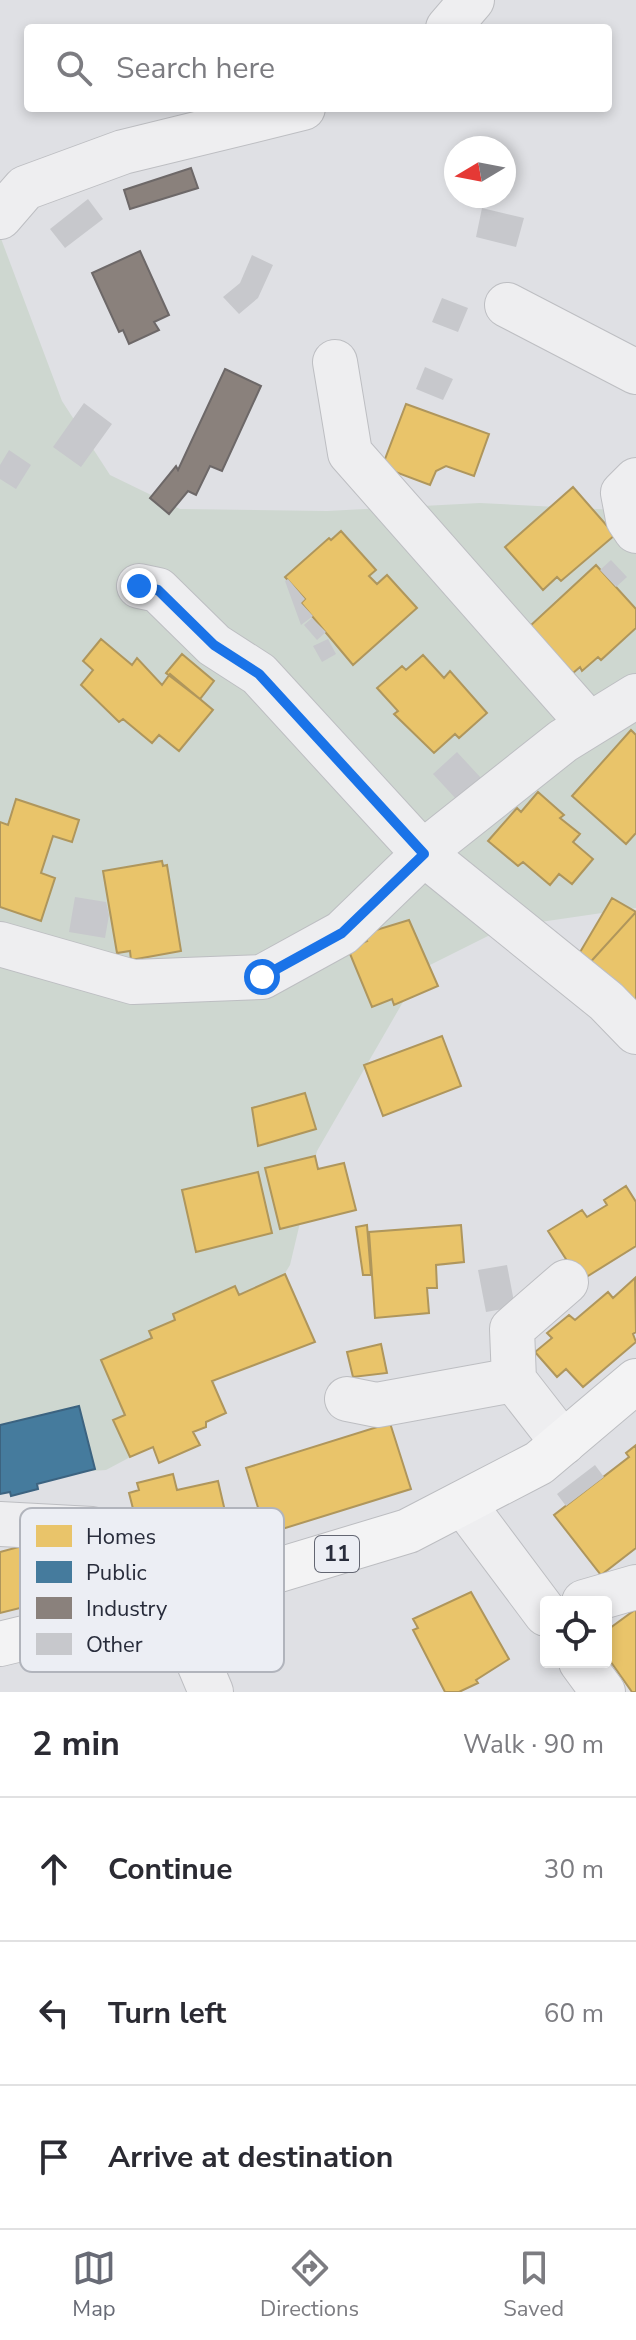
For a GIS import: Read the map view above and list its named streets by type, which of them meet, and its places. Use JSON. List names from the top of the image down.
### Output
{
  "streets": {
    "main road": ["11"]
  },
  "legend": [
    "Homes",
    "Public",
    "Industry",
    "Other"
  ],
  "north": "left",
  "page": {
    "search": "Search here",
    "heading": ["2 min", "Walk · 90 m"],
    "list": [
      ["Continue", "30 m"],
      ["Turn left", "60 m"],
      "Arrive at destination"
    ],
    "nav": ["Map", "Directions", "Saved"]
  }
}
